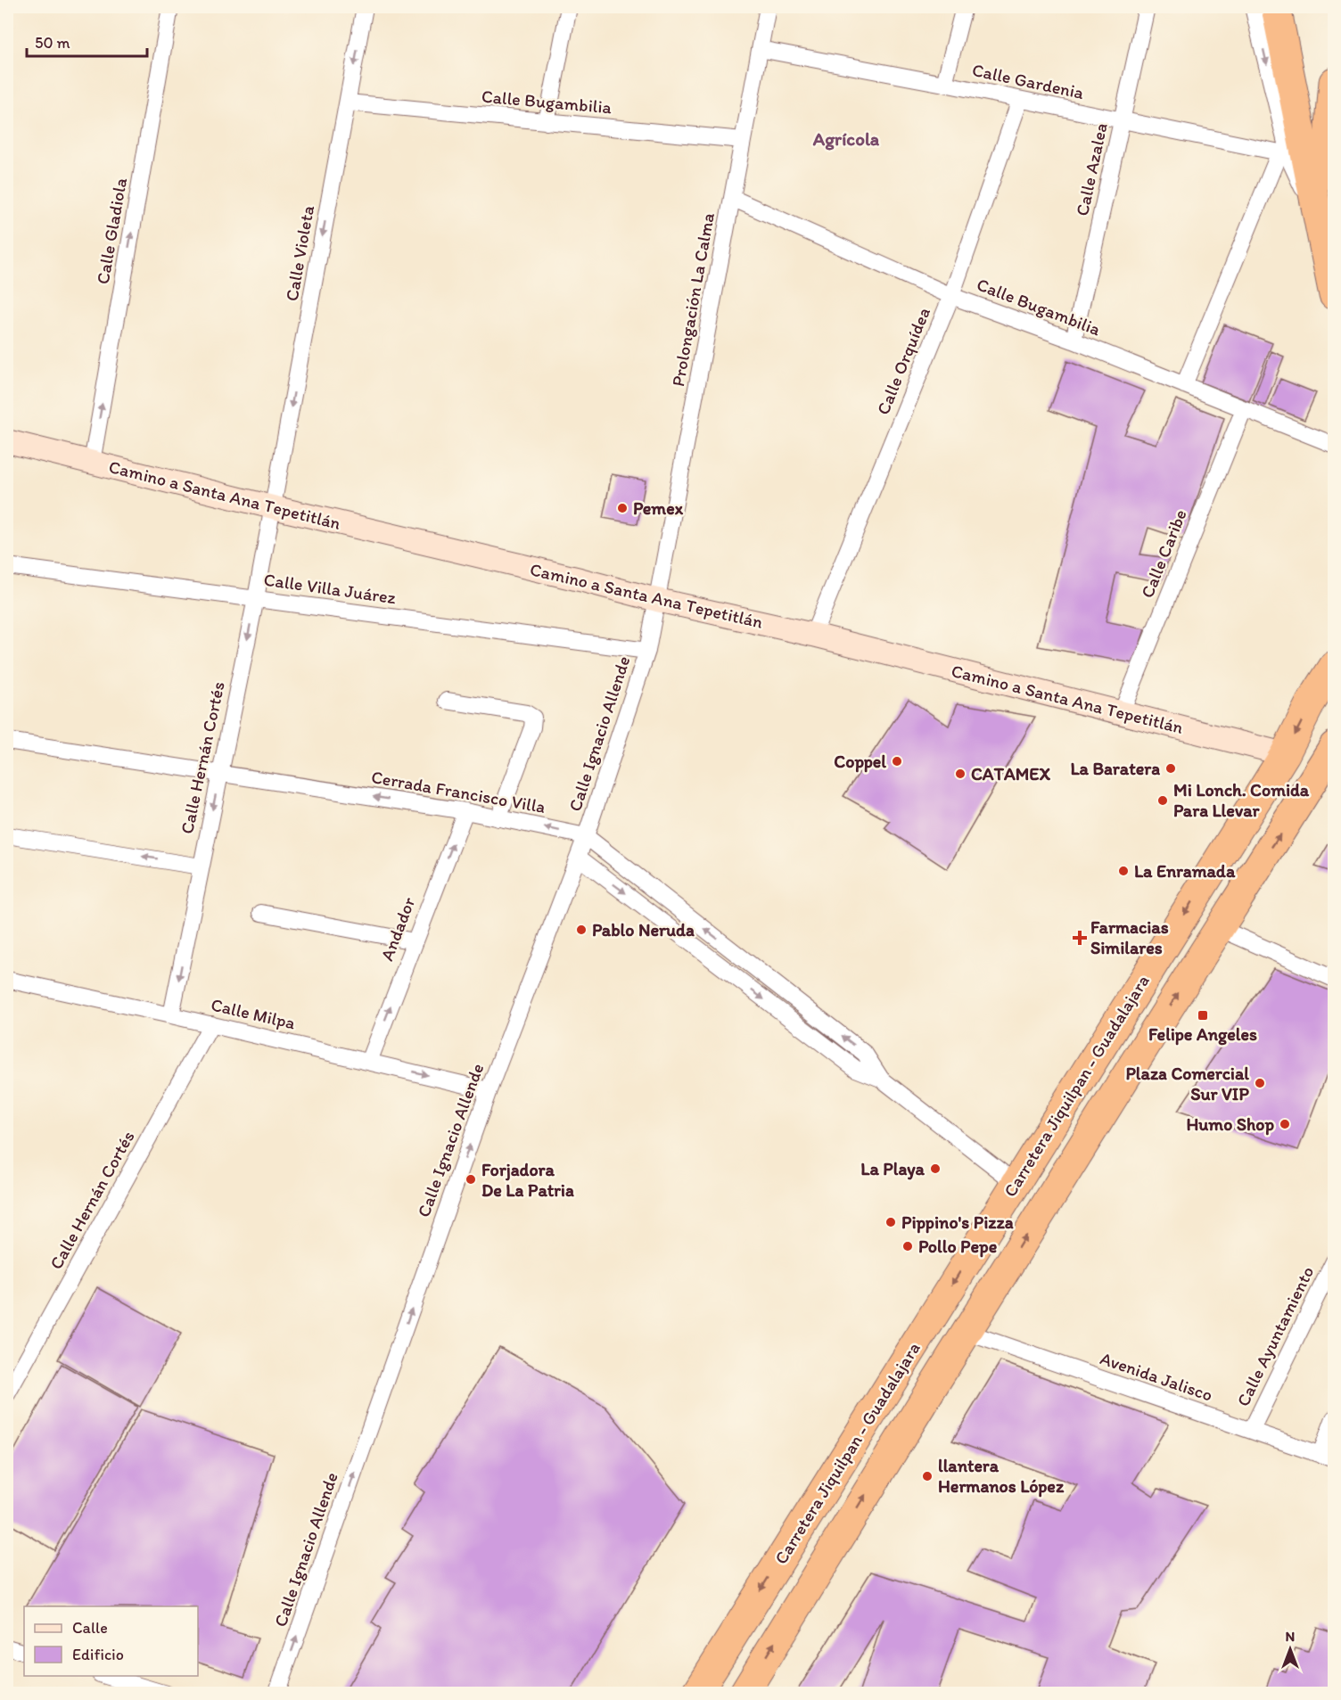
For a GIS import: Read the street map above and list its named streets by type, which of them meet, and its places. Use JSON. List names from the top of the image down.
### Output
{
  "streets": {
    "highway": ["Carretera Jiquilpan - Guadalajara"],
    "street": [
      "Calle Gardenia",
      "Calle Bugambilia",
      "Calle Azalea",
      "Calle Gladiola",
      "Calle Violeta",
      "Prolongación La Calma",
      "Calle Orquídea",
      "Camino a Santa Ana Tepetitlán",
      "Calle Caribe",
      "Calle Villa Juárez",
      "Calle Ignacio Allende",
      "Calle Hernán Cortés",
      "Cerrada Francisco Villa",
      "Andador",
      "Calle Milpa",
      "Calle Ayuntamiento",
      "Avenida Jalisco"
    ]
  },
  "crossings": [
    ["Calle Gardenia", "Calle Azalea"],
    ["Calle Gardenia", "Prolongación La Calma"],
    ["Calle Gardenia", "Calle Orquídea"],
    ["Calle Bugambilia", "Calle Azalea"],
    ["Calle Bugambilia", "Calle Violeta"],
    ["Calle Bugambilia", "Prolongación La Calma"],
    ["Calle Bugambilia", "Calle Orquídea"],
    ["Calle Bugambilia", "Calle Caribe"],
    ["Calle Gladiola", "Camino a Santa Ana Tepetitlán"],
    ["Calle Violeta", "Camino a Santa Ana Tepetitlán"],
    ["Calle Violeta", "Calle Hernán Cortés"],
    ["Prolongación La Calma", "Camino a Santa Ana Tepetitlán"],
    ["Prolongación La Calma", "Calle Ignacio Allende"],
    ["Calle Orquídea", "Camino a Santa Ana Tepetitlán"],
    ["Camino a Santa Ana Tepetitlán", "Calle Caribe"],
    ["Camino a Santa Ana Tepetitlán", "Calle Ignacio Allende"],
    ["Camino a Santa Ana Tepetitlán", "Calle Hernán Cortés"],
    ["Camino a Santa Ana Tepetitlán", "Carretera Jiquilpan - Guadalajara"],
    ["Calle Villa Juárez", "Calle Ignacio Allende"],
    ["Calle Villa Juárez", "Calle Hernán Cortés"],
    ["Calle Ignacio Allende", "Cerrada Francisco Villa"],
    ["Calle Ignacio Allende", "Calle Milpa"],
    ["Calle Hernán Cortés", "Cerrada Francisco Villa"],
    ["Calle Hernán Cortés", "Calle Milpa"],
    ["Cerrada Francisco Villa", "Andador"],
    ["Cerrada Francisco Villa", "Carretera Jiquilpan - Guadalajara"],
    ["Andador", "Calle Milpa"],
    ["Carretera Jiquilpan - Guadalajara", "Avenida Jalisco"],
    ["Calle Ayuntamiento", "Avenida Jalisco"]
  ],
  "one_way": [
    "Calle Gladiola",
    "Calle Violeta",
    "Calle Ignacio Allende",
    "Calle Hernán Cortés",
    "Andador"
  ],
  "districts": ["Agrícola"],
  "places": {
    "other": [
      "Pemex",
      "Coppel",
      "La Baratera",
      "CATAMEX",
      "Mi Lonch. Comida Para Llevar",
      "La Enramada",
      "Pablo Neruda",
      "Plaza Comercial Sur VIP",
      "Humo Shop",
      "La Playa",
      "Forjadora De La Patria",
      "Pippino's Pizza",
      "Pollo Pepe",
      "llantera Hermanos López"
    ],
    "health": ["Farmacias Similares"],
    "transit": ["Felipe Angeles"]
  },
  "legend": ["Calle", "Edificio"],
  "scale_bar": "50 m",
  "north": "top"
}
